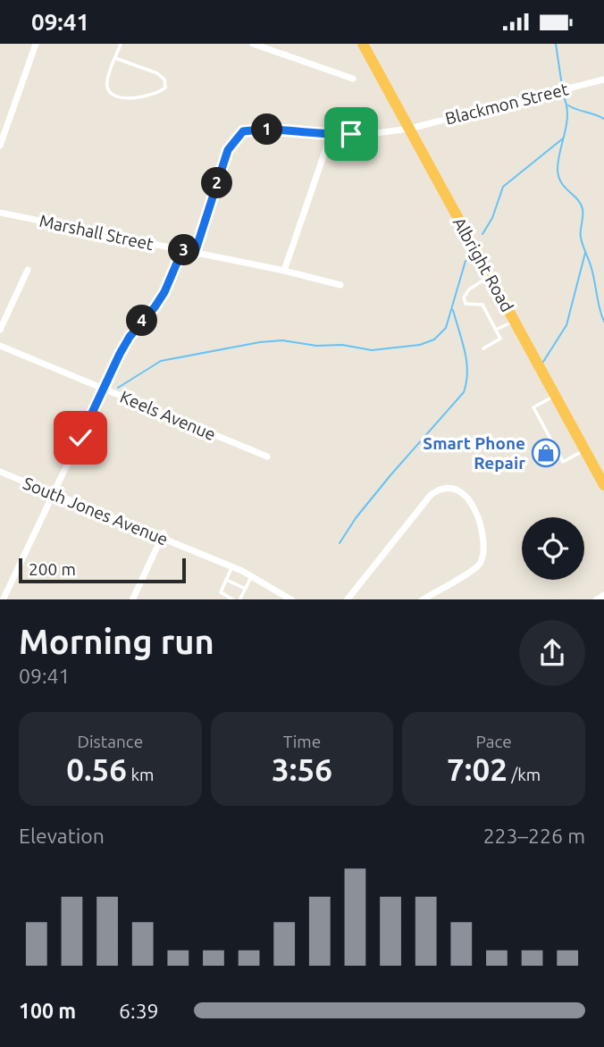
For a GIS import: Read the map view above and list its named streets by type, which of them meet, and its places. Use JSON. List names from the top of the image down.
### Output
{
  "streets": {
    "highway": ["Albright Road"],
    "street": [
      "Blackmon Street",
      "Marshall Street",
      "Keels Avenue",
      "South Jones Avenue"
    ]
  },
  "crossings": [
    ["Blackmon Street", "Marshall Street"],
    ["Blackmon Street", "Albright Road"]
  ],
  "places": {
    "shop": ["Smart Phone Repair"]
  },
  "scale_bar": "200 m",
  "page": {
    "status": "09:41",
    "pins": [
      "1",
      "2",
      "3",
      "4"
    ],
    "scale": "200 m",
    "heading": ["Morning run", "09:41"],
    "stats": [
      ["Distance", "0.56 km"],
      ["Time", "3:56"],
      ["Pace", "7:02 /km"]
    ],
    "chart": ["Elevation", "223–226 m"],
    "list": [
      {
        "name": "100 m",
        "note": "6:39"
      }
    ]
  }
}
